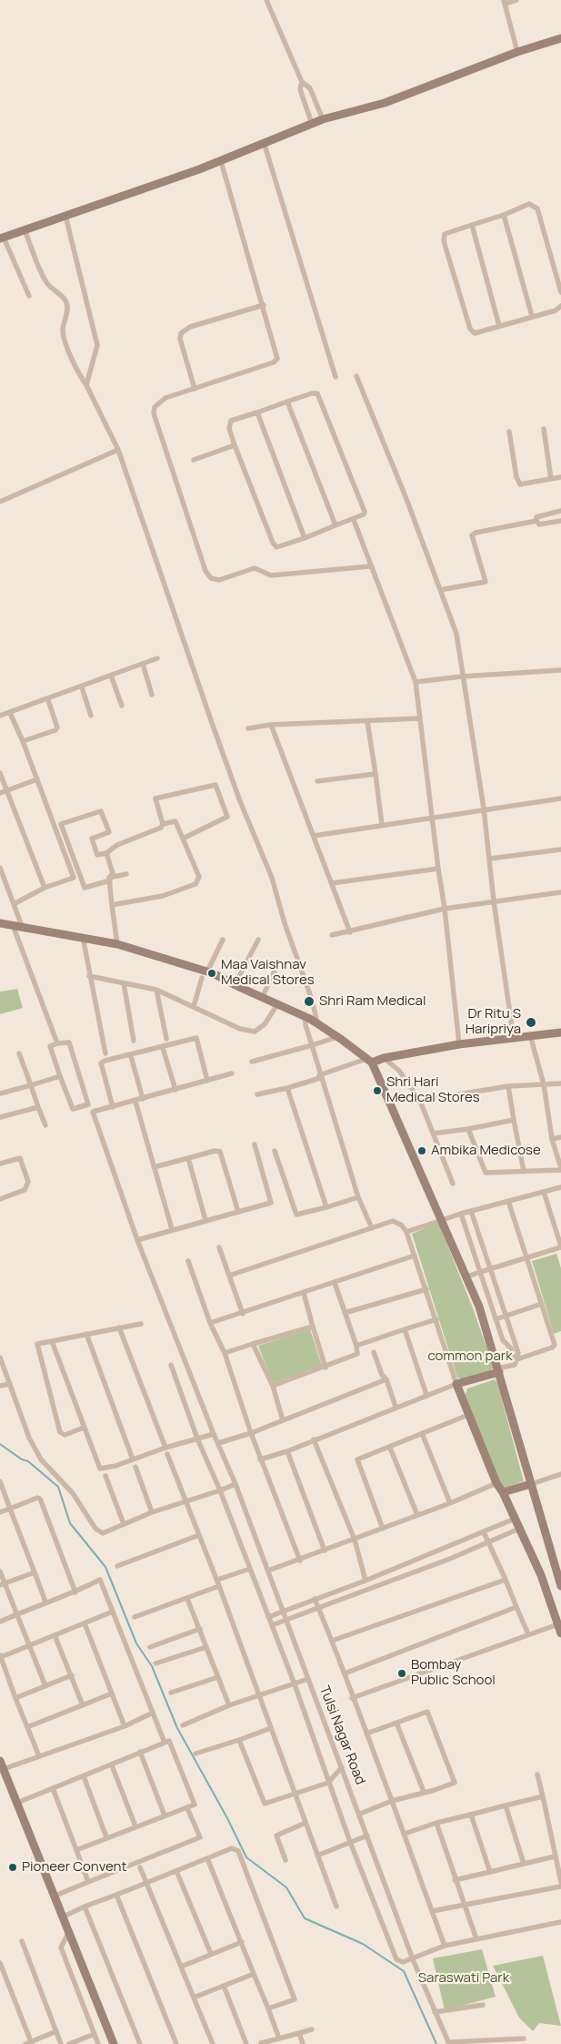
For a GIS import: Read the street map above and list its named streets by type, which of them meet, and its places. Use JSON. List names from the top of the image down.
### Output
{
  "streets": {
    "street": ["Tulsi Nagar Road"]
  },
  "parks": ["common park", "Saraswati Park"],
  "places": [
    "Maa Vaishnav Medical Stores",
    "Shri Ram Medical",
    "Dr Ritu S Haripriya",
    "Shri Hari Medical Stores",
    "Ambika Medicose",
    "Bombay Public School",
    "Pioneer Convent"
  ]
}
